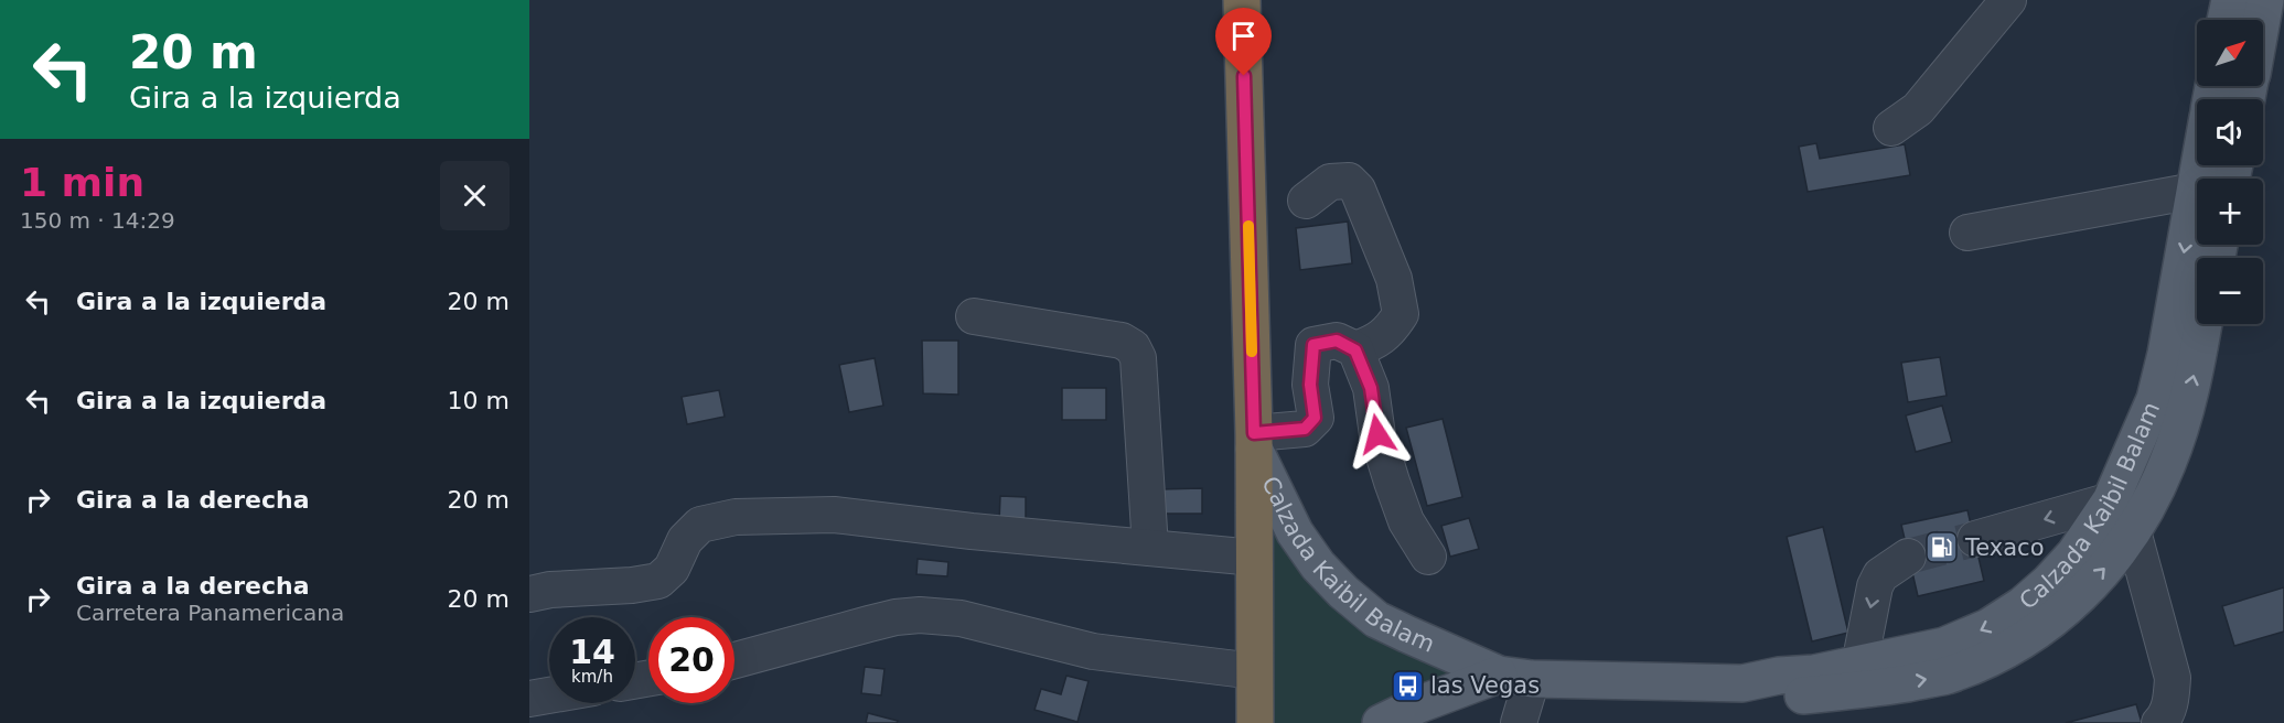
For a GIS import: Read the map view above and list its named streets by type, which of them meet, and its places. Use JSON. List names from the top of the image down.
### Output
{
  "streets": {
    "main road": ["Calzada Kaibil Balam"]
  },
  "places": {
    "fuel station": ["Texaco"],
    "bus stop": ["las Vegas"]
  },
  "north": "top right",
  "page": {
    "turn": ["20 m", "Gira a la izquierda"],
    "map_buttons": ["+", "−"],
    "heading": ["1 min", "150 m · 14:29"],
    "list": [
      {
        "name": "Gira a la izquierda",
        "value": "20 m"
      },
      {
        "name": "Gira a la izquierda",
        "value": "10 m"
      },
      {
        "name": "Gira a la derecha",
        "value": "20 m"
      },
      {
        "name": "Gira a la derecha",
        "note": "Carretera Panamericana",
        "value": "20 m"
      }
    ],
    "speed": "14 km/h",
    "limit": "20"
  }
}
